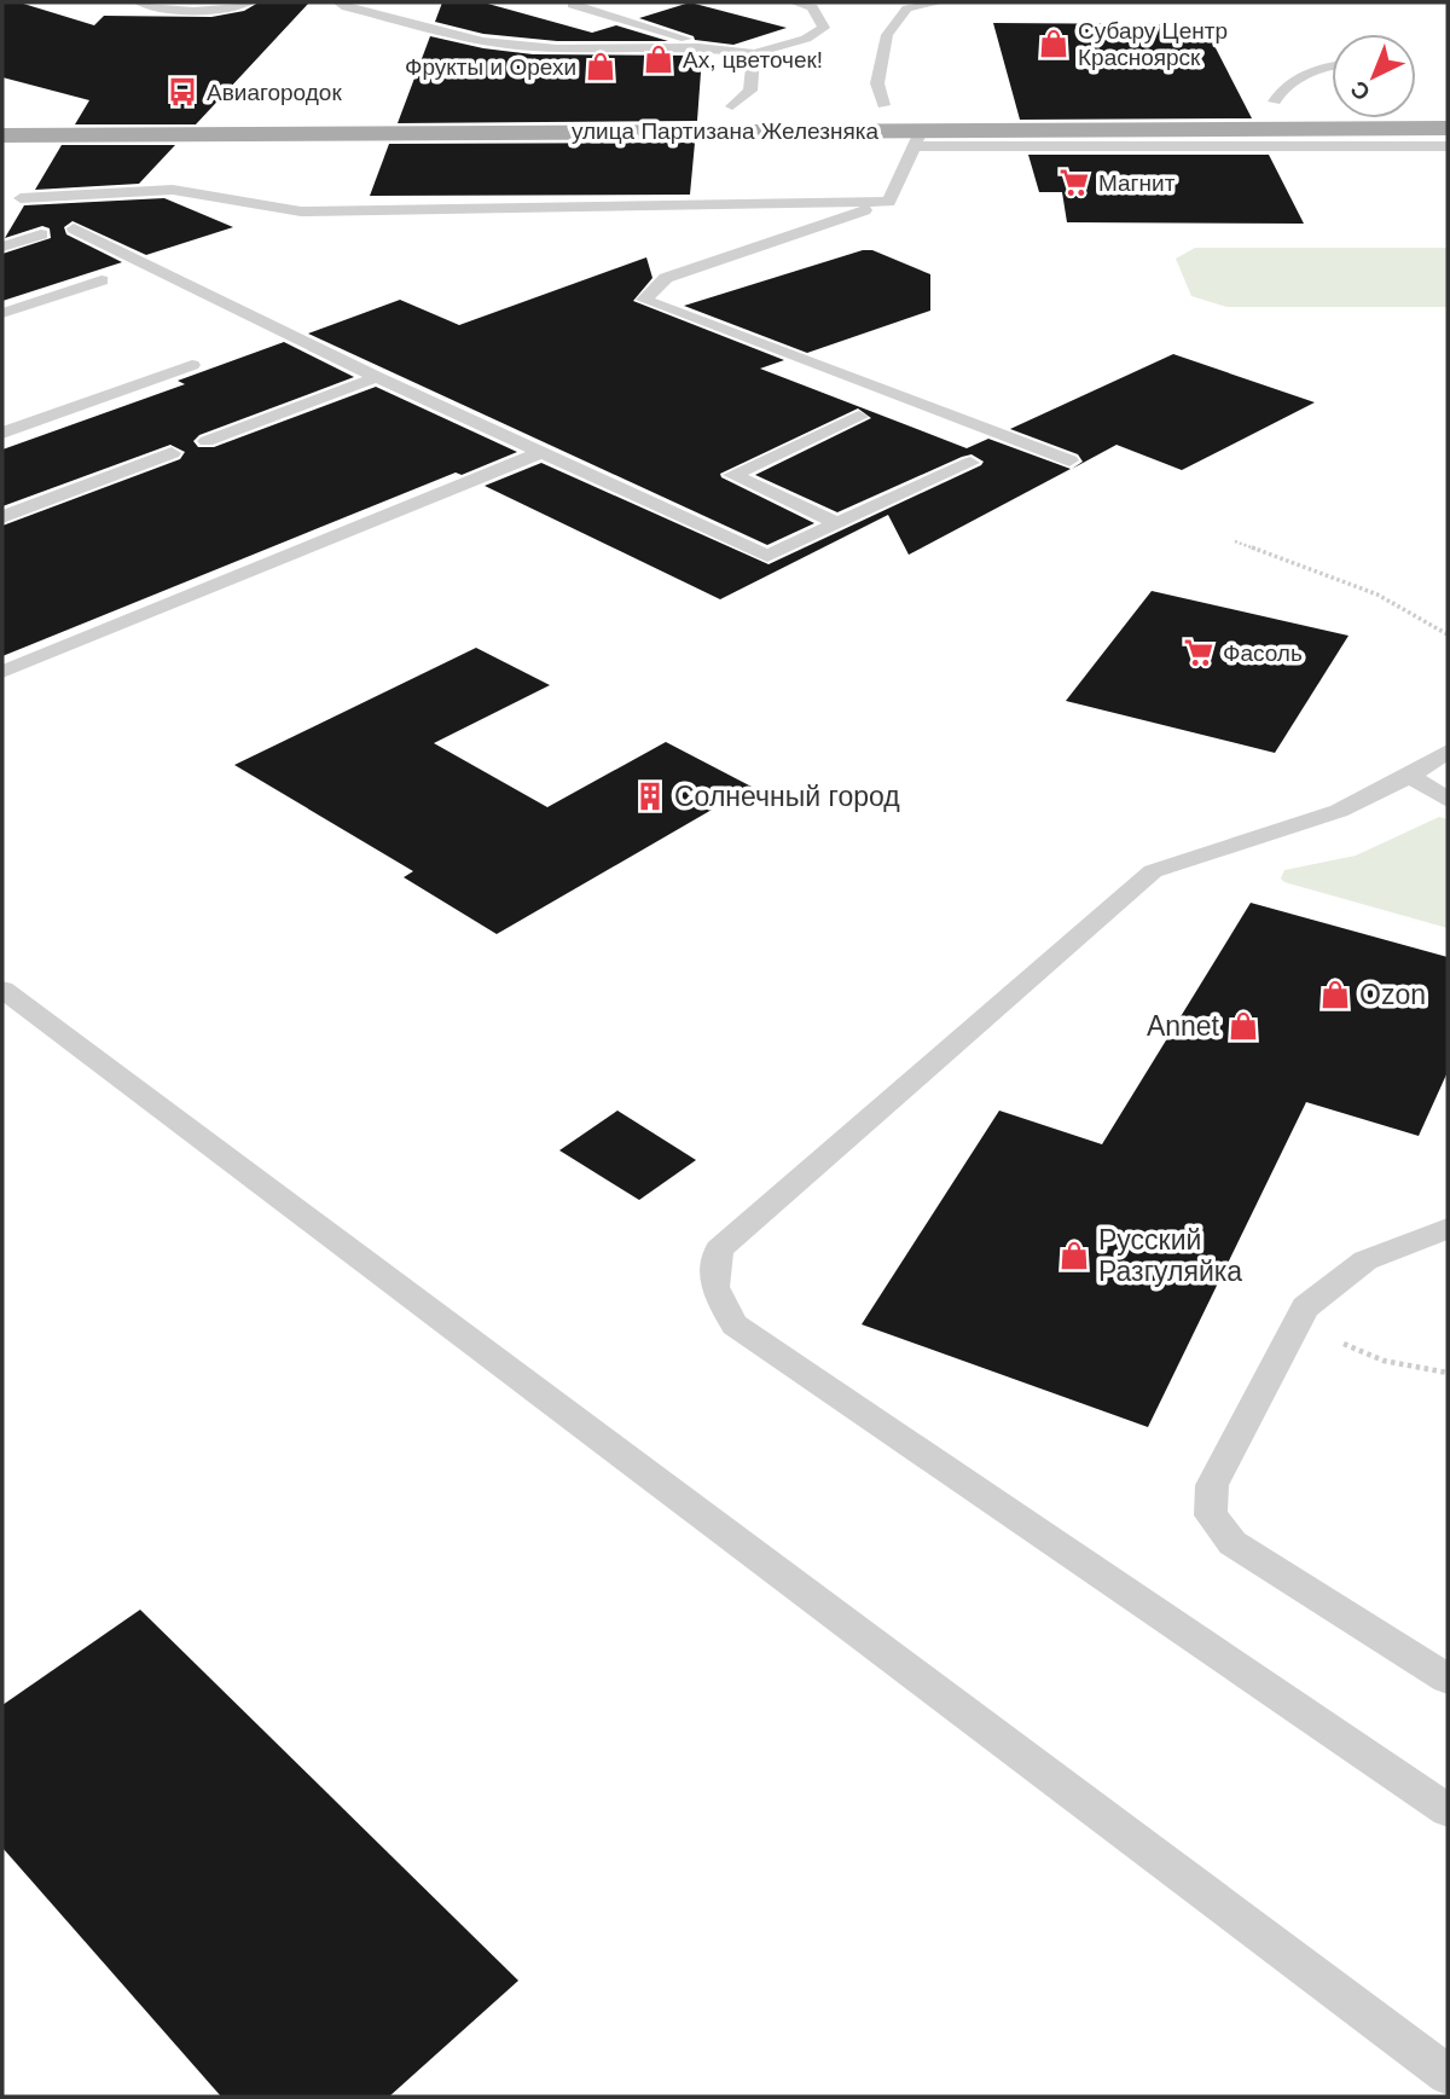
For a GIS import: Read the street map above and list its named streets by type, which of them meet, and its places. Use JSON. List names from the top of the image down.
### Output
{
  "streets": {
    "main road": ["улица Партизана Железняка"]
  },
  "places": {
    "shop": [
      "Субару Центр Красноярск",
      "Ах, цветочек!",
      "Фрукты и Орехи",
      "Ozon",
      "Annet",
      "Русский Разгуляйка"
    ],
    "bus stop": ["Авиагородок"],
    "supermarket": ["Магнит", "Фасоль"],
    "building": ["Солнечный город"]
  },
  "north": "bottom left"
}
